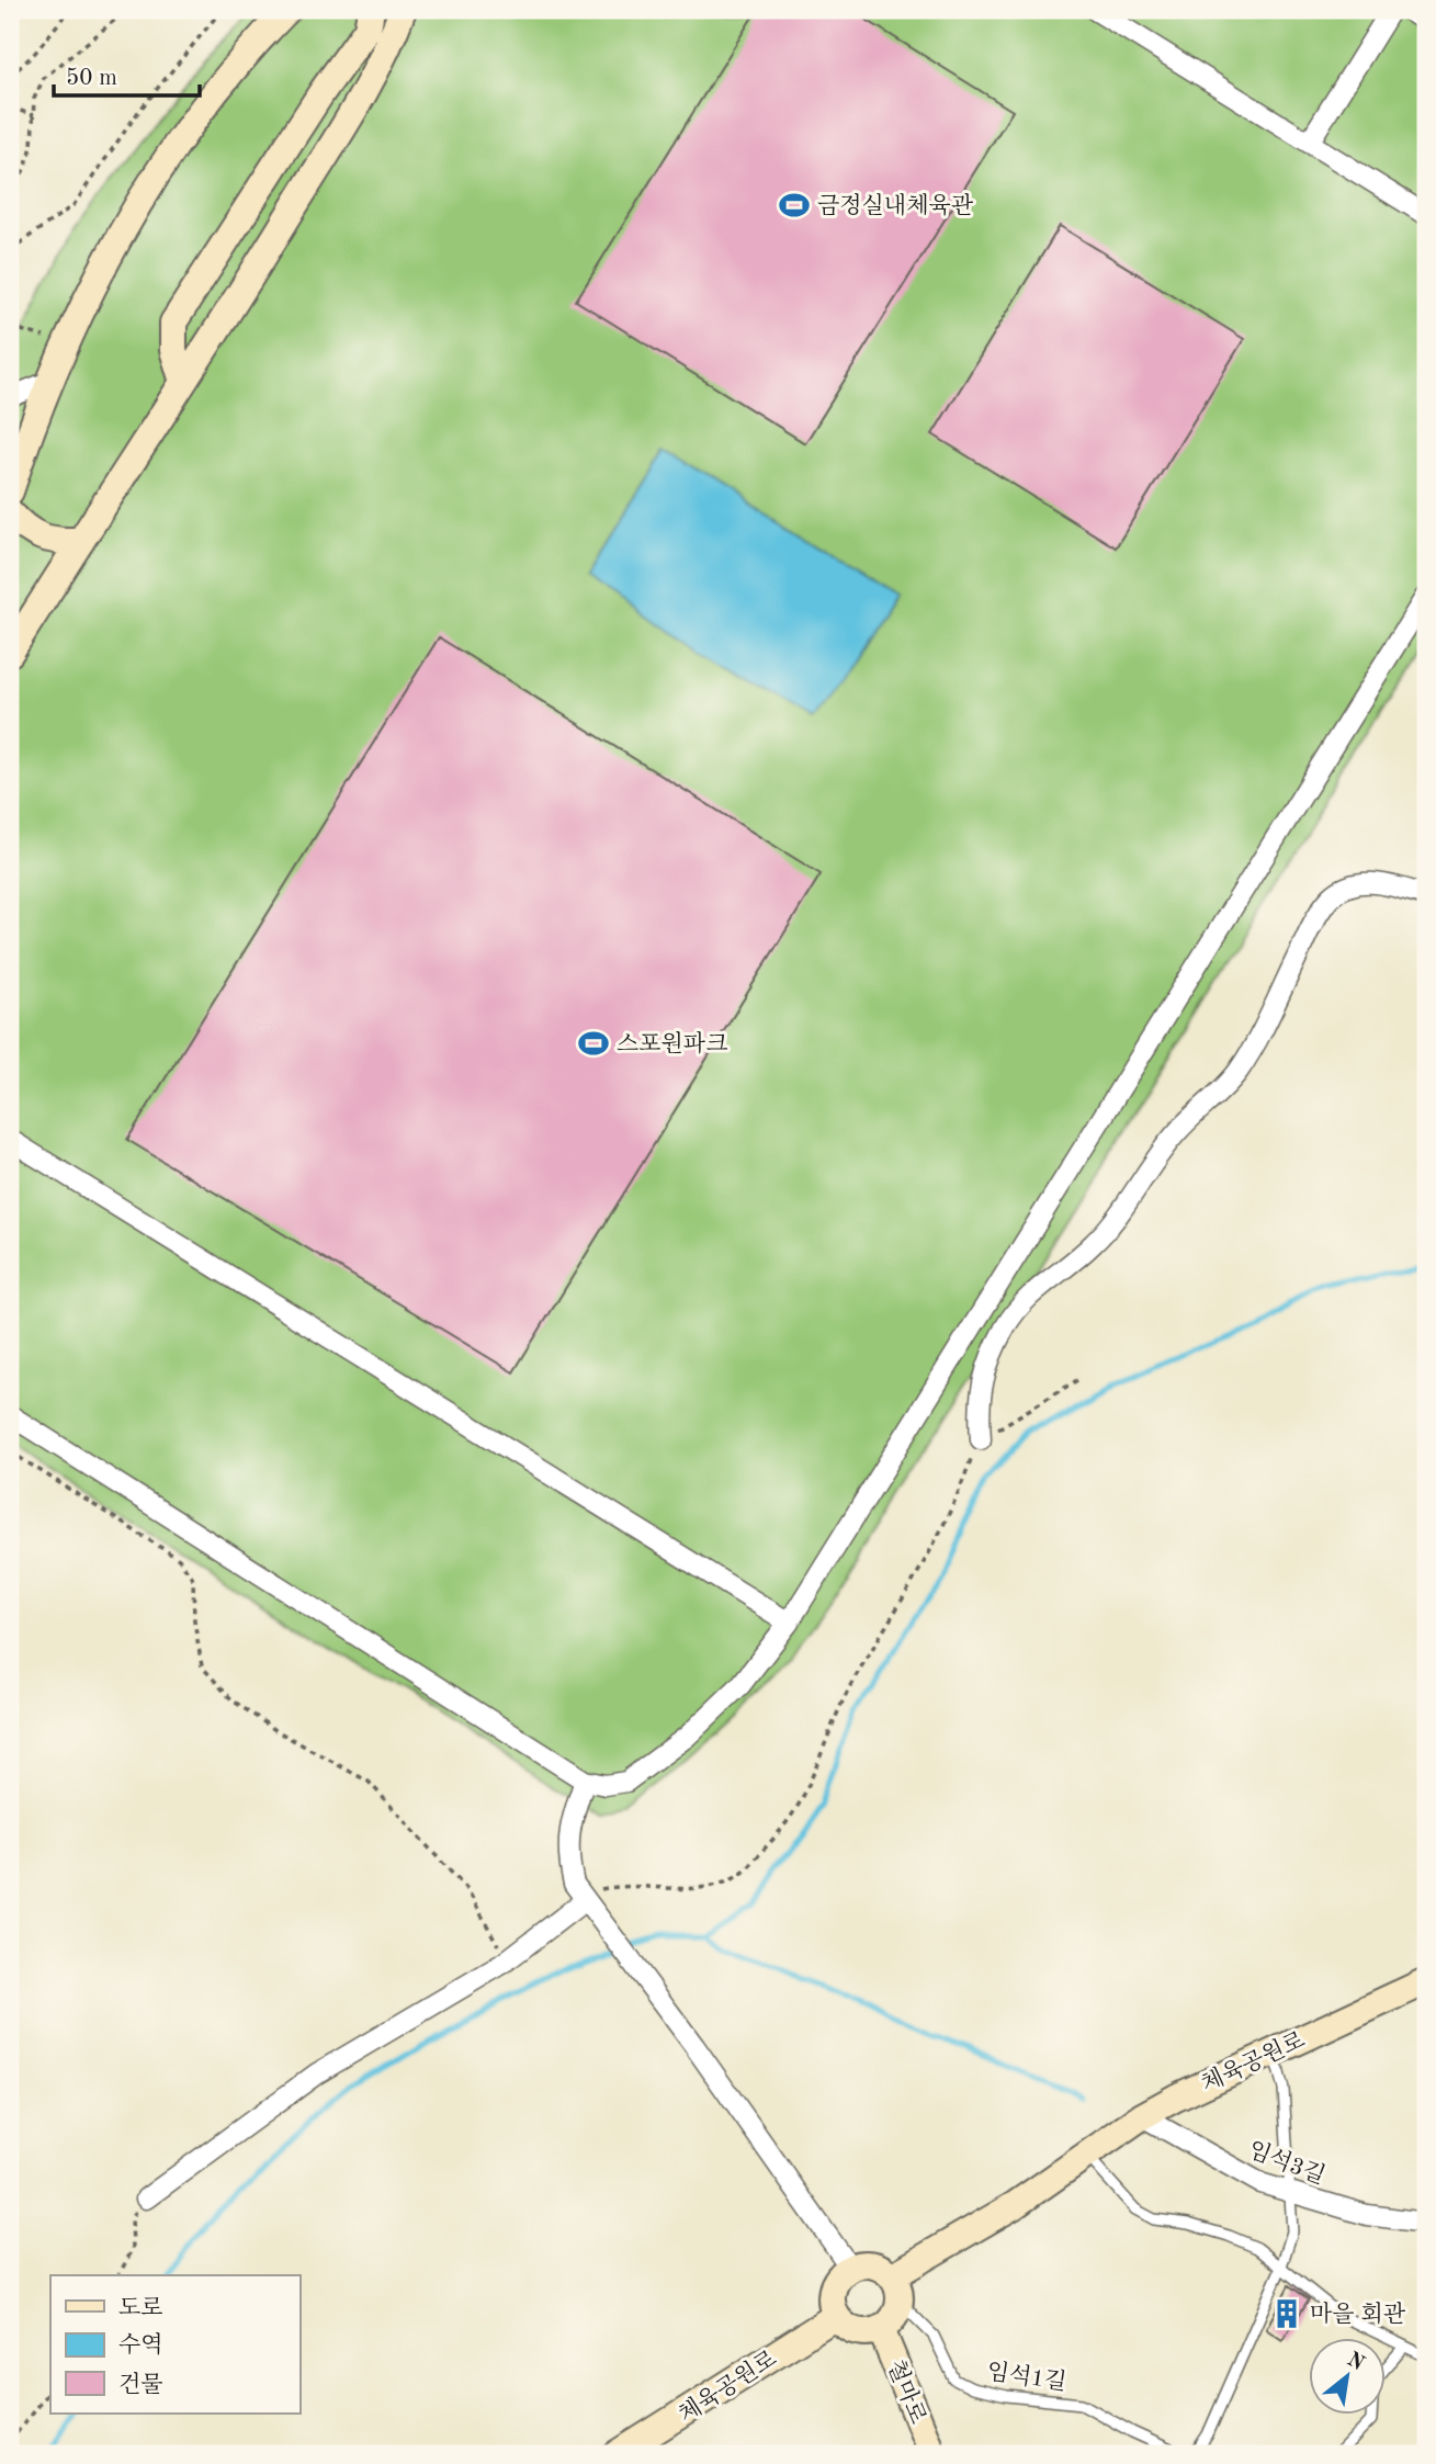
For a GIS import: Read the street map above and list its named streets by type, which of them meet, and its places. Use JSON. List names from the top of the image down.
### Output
{
  "streets": {
    "street": ["체육공원로", "임석3길", "철마로"],
    "lane": ["임석1길"]
  },
  "crossings": [
    ["체육공원로", "임석3길"],
    ["체육공원로", "임석1길"],
    ["체육공원로", "철마로"],
    ["임석1길", "철마로"]
  ],
  "places": {
    "sports": ["금정실내체육관", "스포원파크"],
    "building": ["마을 회관"]
  },
  "legend": ["도로", "수역", "건물"],
  "scale_bar": "50 m",
  "north": "top right"
}
